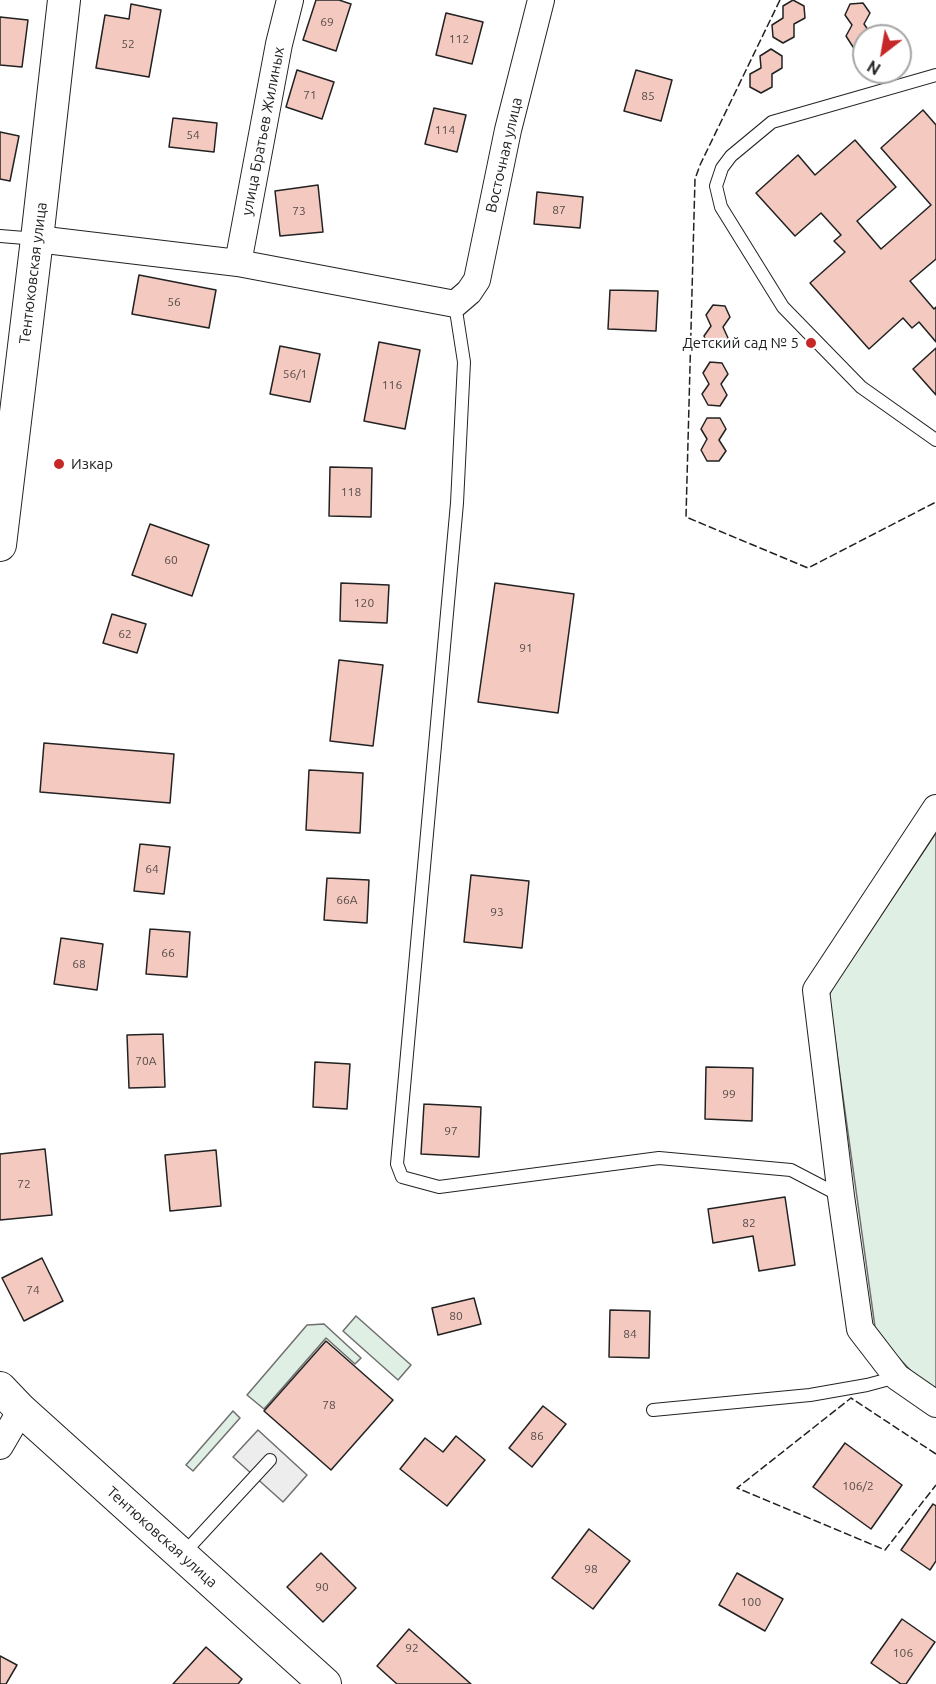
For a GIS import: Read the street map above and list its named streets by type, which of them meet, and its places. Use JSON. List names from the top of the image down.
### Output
{
  "streets": {
    "street": ["улица Братьев Жилиных", "Восточная улица", "Тентюковская улица"]
  },
  "places": ["Детский сад № 5", "Изкар"],
  "house_numbers": [
    "69",
    "112",
    "52",
    "71",
    "85",
    "114",
    "54",
    "87",
    "73",
    "56",
    "56/1",
    "116",
    "118",
    "60",
    "120",
    "62",
    "91",
    "64",
    "66А",
    "93",
    "66",
    "68",
    "70А",
    "99",
    "97",
    "72",
    "82",
    "74",
    "80",
    "84",
    "78",
    "86",
    "106/2",
    "98",
    "90",
    "100",
    "92",
    "106"
  ],
  "north": "bottom left"
}
